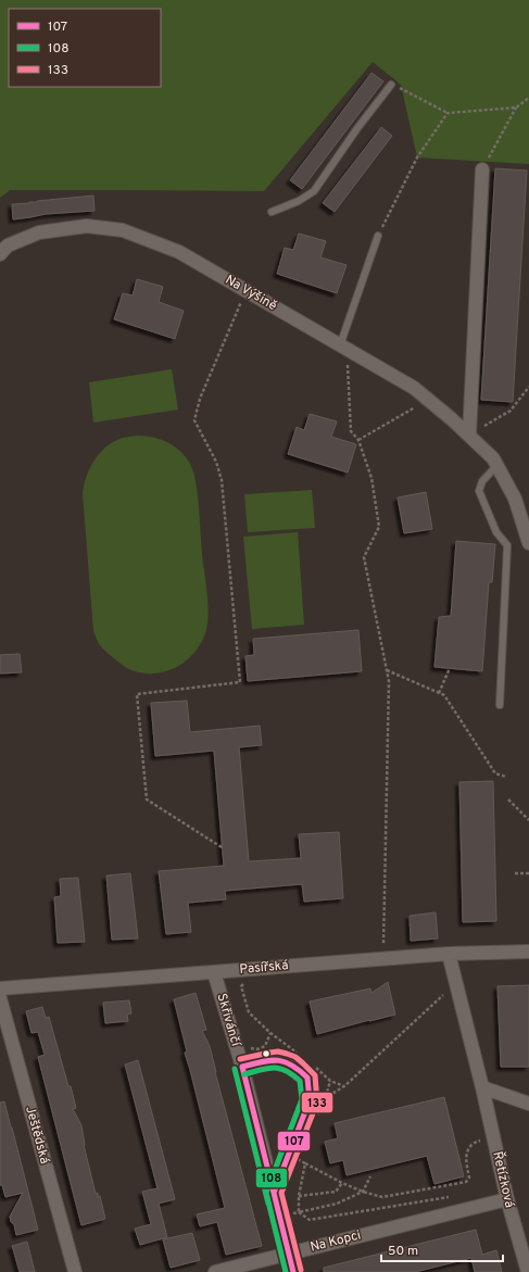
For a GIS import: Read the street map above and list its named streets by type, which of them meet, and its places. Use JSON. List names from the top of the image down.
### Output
{
  "streets": {
    "street": [
      "Na Výšině",
      "Pasířská",
      "Skřivánčí",
      "Ještědská",
      "Řetízková",
      "Na Kopci"
    ]
  },
  "crossings": [
    ["Pasířská", "Skřivánčí"],
    ["Pasířská", "Řetízková"],
    ["Skřivánčí", "Na Kopci"],
    ["Řetízková", "Na Kopci"]
  ],
  "lines": ["transit line 133", "transit line 107", "transit line 108"],
  "legend": ["107", "108", "133"],
  "scale_bar": "50 m"
}
